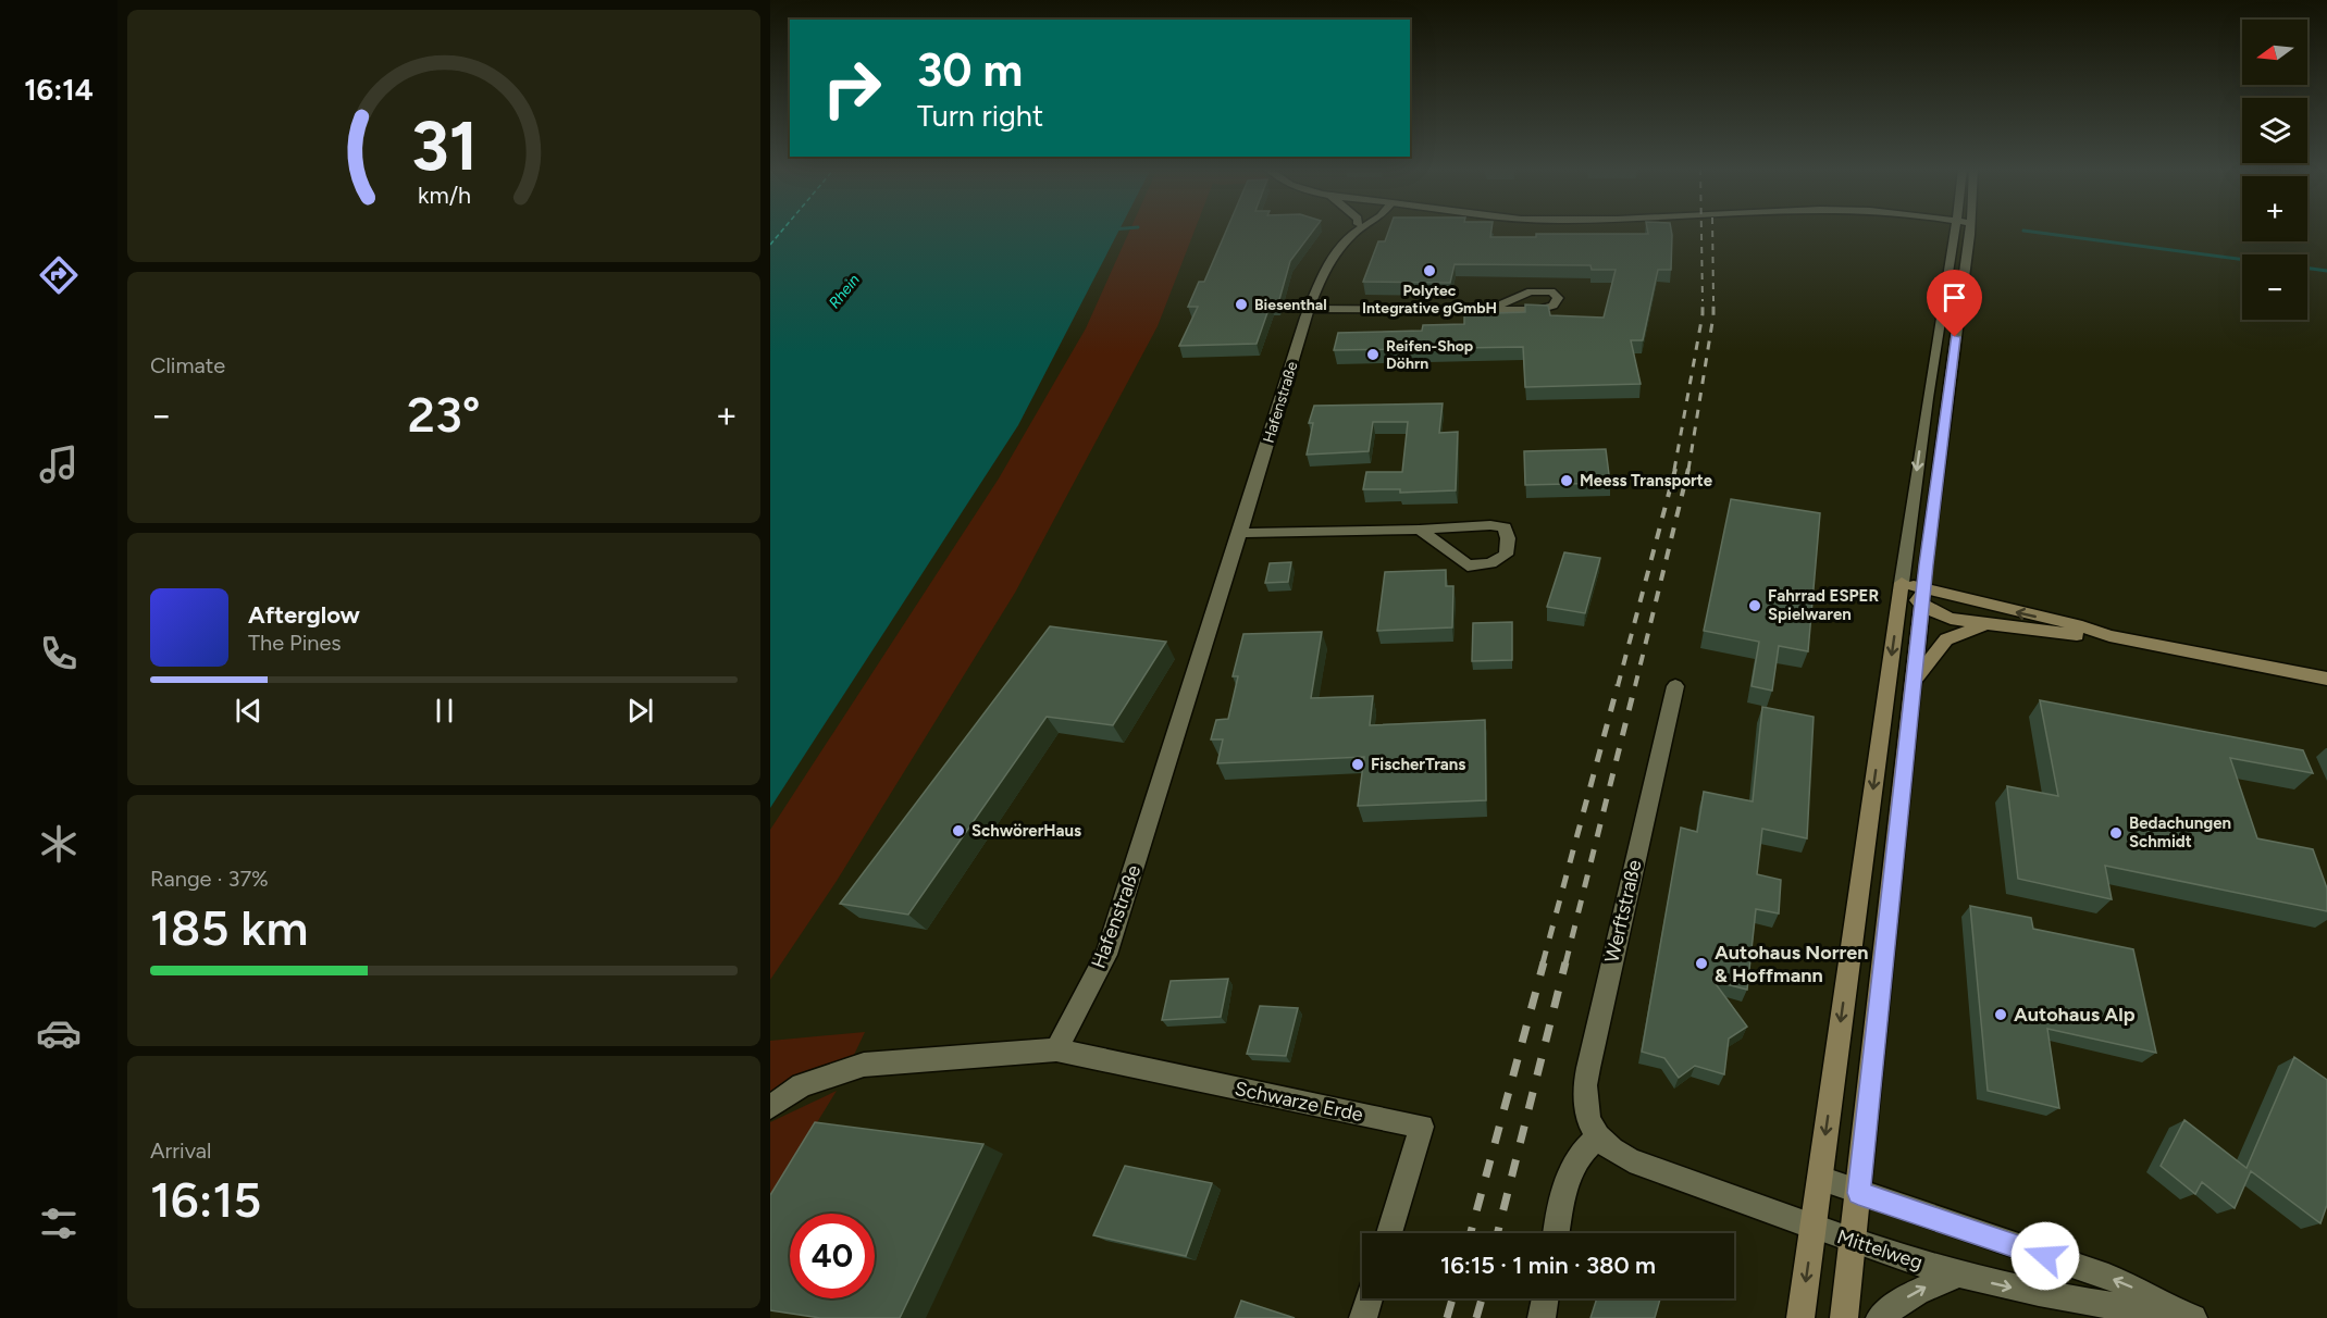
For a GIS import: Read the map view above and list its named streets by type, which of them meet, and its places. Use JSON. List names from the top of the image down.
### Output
{
  "streets": {
    "street": [
      "Hafenstraße",
      "Werftstraße",
      "Schwarze Erde",
      "Mittelweg"
    ]
  },
  "crossings": [
    ["Hafenstraße", "Schwarze Erde"],
    ["Werftstraße", "Mittelweg"]
  ],
  "water": ["Rhein"],
  "places": [
    "Polytec Integrative gGmbH",
    "Biesenthal",
    "Reifen-Shop Döhrn",
    "Meess Transporte",
    "Fahrrad ESPER Spielwaren",
    "FischerTrans",
    "SchwörerHaus",
    "Bedachungen Schmidt",
    "Autohaus Norren & Hoffmann",
    "Autohaus Alp"
  ],
  "north": "left",
  "page": {
    "tabs": "16:14",
    "map_buttons": ["+", "−"],
    "turn": ["30 m", "Turn right"],
    "tile": [
      "Climate",
      ["Range · 37%", "185 km"],
      ["Arrival", "16:15"]
    ],
    "heat": ["−", "23°", "+"],
    "song": ["Afterglow", "The Pines"],
    "limit": "40",
    "trip": "16:15 · 1 min · 380 m",
    "gauge": ["31", "km/h"]
  }
}
